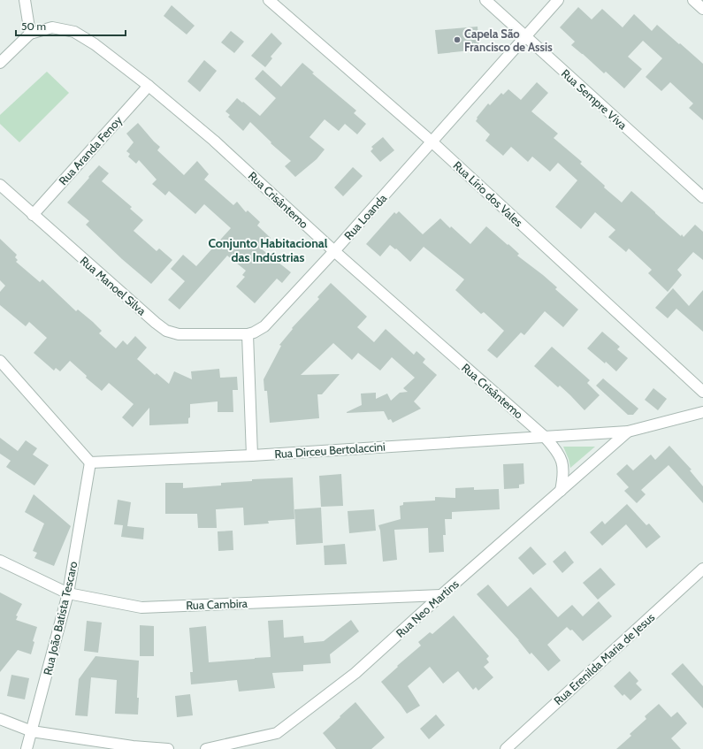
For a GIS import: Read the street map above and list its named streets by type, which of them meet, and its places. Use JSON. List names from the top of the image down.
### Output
{
  "streets": {
    "street": [
      "Rua Sempre Viva",
      "Rua Aranda Fenoy",
      "Rua Lírio dos Vales",
      "Rua Crisântemo",
      "Rua Loanda",
      "Rua Manoel Silva",
      "Rua Dirceu Bertolaccini",
      "Rua Cambira",
      "Rua Neo Martins",
      "Rua João Batista Tescaro",
      "Rua Erenilda Maria de Jesus"
    ]
  },
  "crossings": [
    ["Rua Sempre Viva", "Rua Loanda"],
    ["Rua Aranda Fenoy", "Rua Crisântemo"],
    ["Rua Aranda Fenoy", "Rua Manoel Silva"],
    ["Rua Lírio dos Vales", "Rua Loanda"],
    ["Rua Crisântemo", "Rua Loanda"],
    ["Rua Crisântemo", "Rua Dirceu Bertolaccini"],
    ["Rua Crisântemo", "Rua Neo Martins"],
    ["Rua Loanda", "Rua Manoel Silva"],
    ["Rua Dirceu Bertolaccini", "Rua Neo Martins"],
    ["Rua Dirceu Bertolaccini", "Rua João Batista Tescaro"],
    ["Rua Cambira", "Rua Neo Martins"],
    ["Rua Cambira", "Rua João Batista Tescaro"]
  ],
  "districts": ["Conjunto Habitacional das Indústrias"],
  "places": ["Capela São Francisco de Assis"],
  "scale_bar": "50 m"
}
